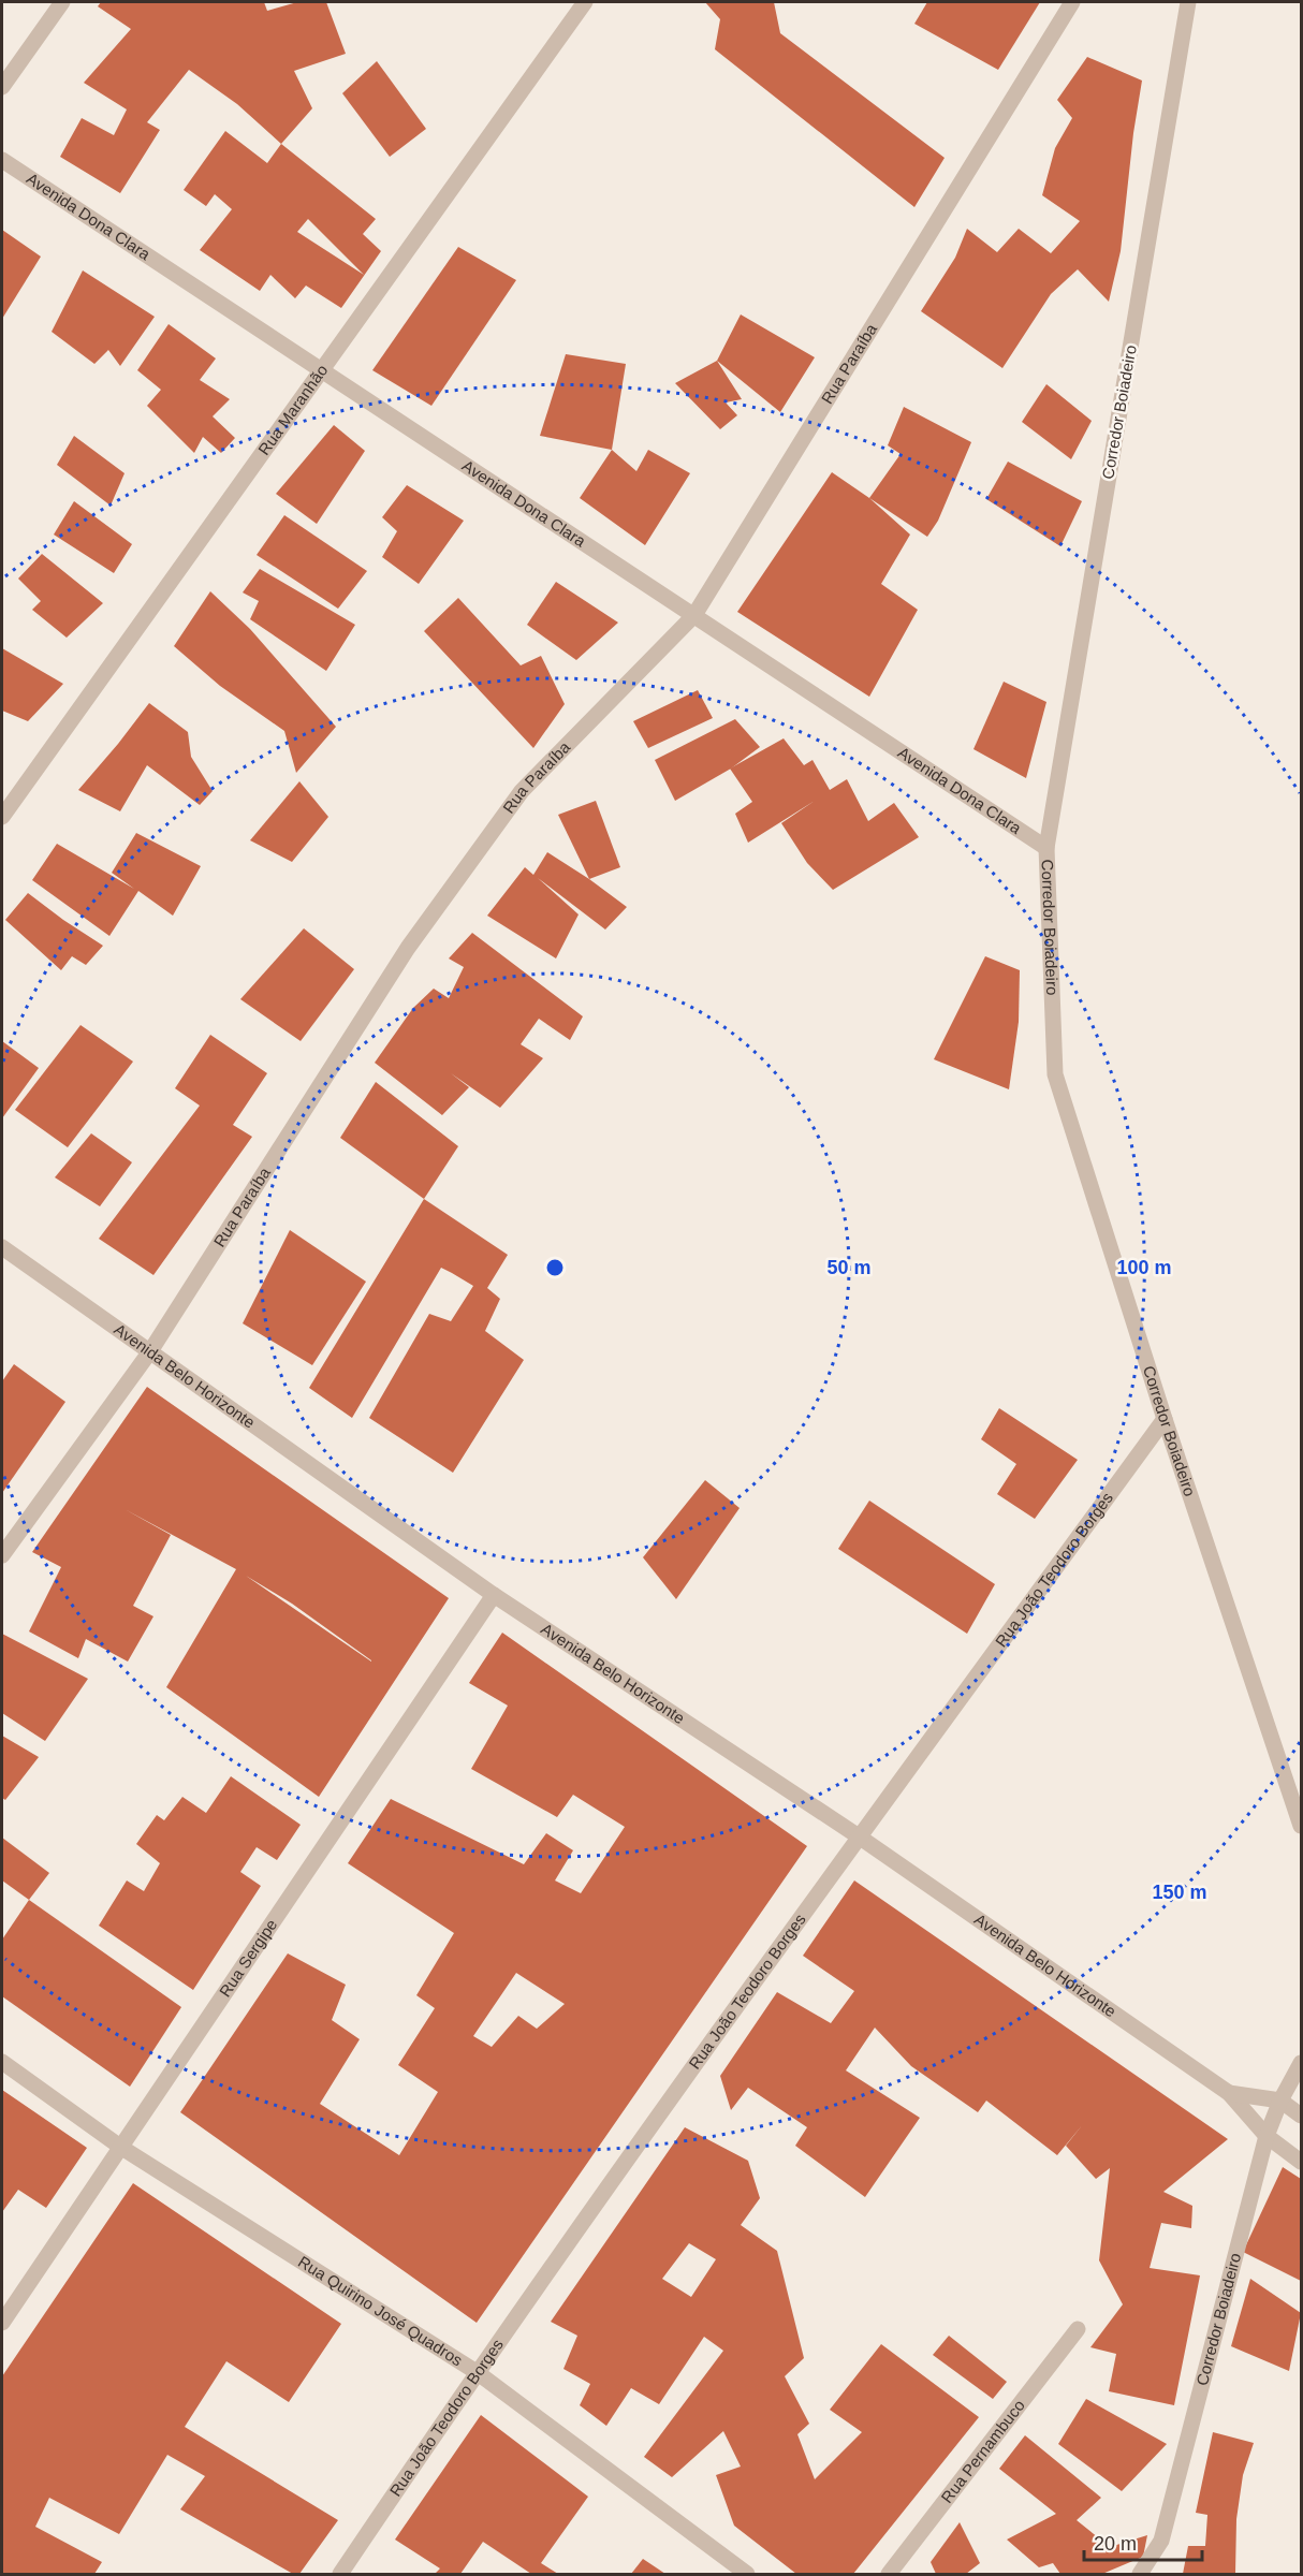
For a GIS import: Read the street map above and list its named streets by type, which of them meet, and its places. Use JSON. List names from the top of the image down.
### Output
{
  "streets": {
    "street": [
      "Avenida Dona Clara",
      "Rua Paraíba",
      "Rua Maranhão",
      "Corredor Boiadeiro",
      "Avenida Belo Horizonte",
      "Rua João Teodoro Borges",
      "Rua Sergipe",
      "Rua Quirino José Quadros",
      "Rua Pernambuco"
    ]
  },
  "crossings": [
    ["Avenida Dona Clara", "Rua Paraíba"],
    ["Avenida Dona Clara", "Rua Maranhão"],
    ["Avenida Dona Clara", "Corredor Boiadeiro"],
    ["Rua Paraíba", "Avenida Belo Horizonte"],
    ["Corredor Boiadeiro", "Avenida Belo Horizonte"],
    ["Corredor Boiadeiro", "Rua João Teodoro Borges"],
    ["Avenida Belo Horizonte", "Rua João Teodoro Borges"],
    ["Avenida Belo Horizonte", "Rua Sergipe"],
    ["Rua João Teodoro Borges", "Rua Quirino José Quadros"],
    ["Rua Sergipe", "Rua Quirino José Quadros"]
  ],
  "scale_bar": "20 m",
  "rings": ["50 m", "100 m", "150 m"]
}
